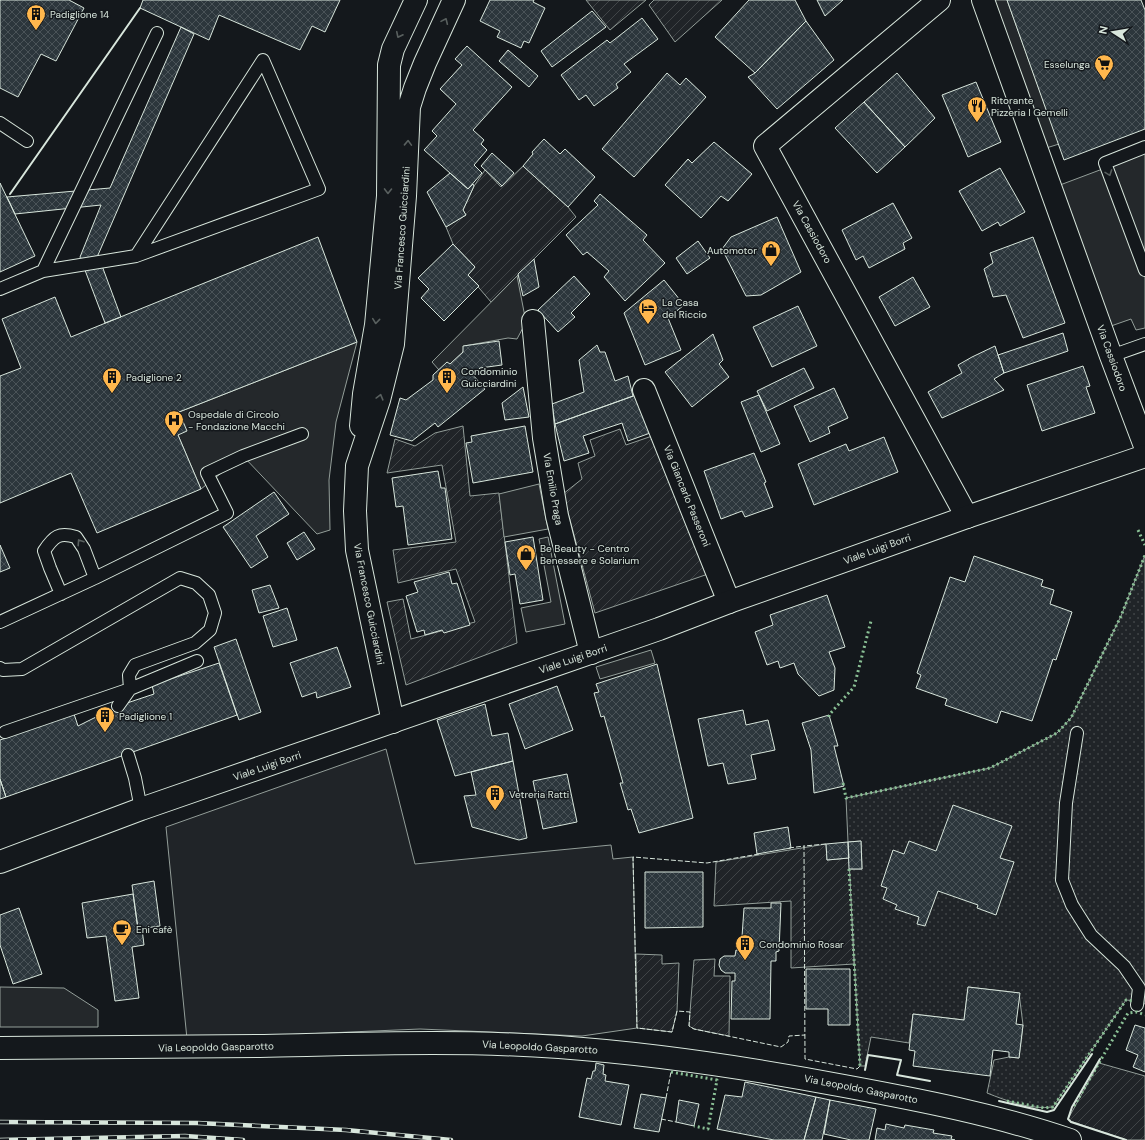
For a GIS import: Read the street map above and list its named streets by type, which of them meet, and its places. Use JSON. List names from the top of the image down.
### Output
{
  "streets": {
    "street": [
      "Via Francesco Guicciardini",
      "Via Cassiodoro",
      "Via Emilio Praga",
      "Via Giancarlo Passeroni",
      "Viale Luigi Borri",
      "Via Leopoldo Gasparotto"
    ]
  },
  "crossings": [
    ["Via Francesco Guicciardini", "Viale Luigi Borri"],
    ["Via Cassiodoro", "Viale Luigi Borri"],
    ["Via Emilio Praga", "Viale Luigi Borri"],
    ["Via Giancarlo Passeroni", "Viale Luigi Borri"]
  ],
  "places": {
    "building": [
      "Padiglione 14",
      "Padiglione 2",
      "Condominio Guicciardini",
      "Padiglione 1",
      "Vetreria Ratti",
      "Condominio Rosar"
    ],
    "supermarket": ["Esselunga"],
    "restaurant": ["Ritorante Pizzeria I Gemelli"],
    "shop": ["Automotor", "Be Beauty - Centro Benessere e Solarium"],
    "hotel": ["La Casa del Riccio"],
    "hospital": ["Ospedale di Circolo - Fondazione Macchi"],
    "cafe": ["Eni cafè"]
  },
  "north": "left"
}
